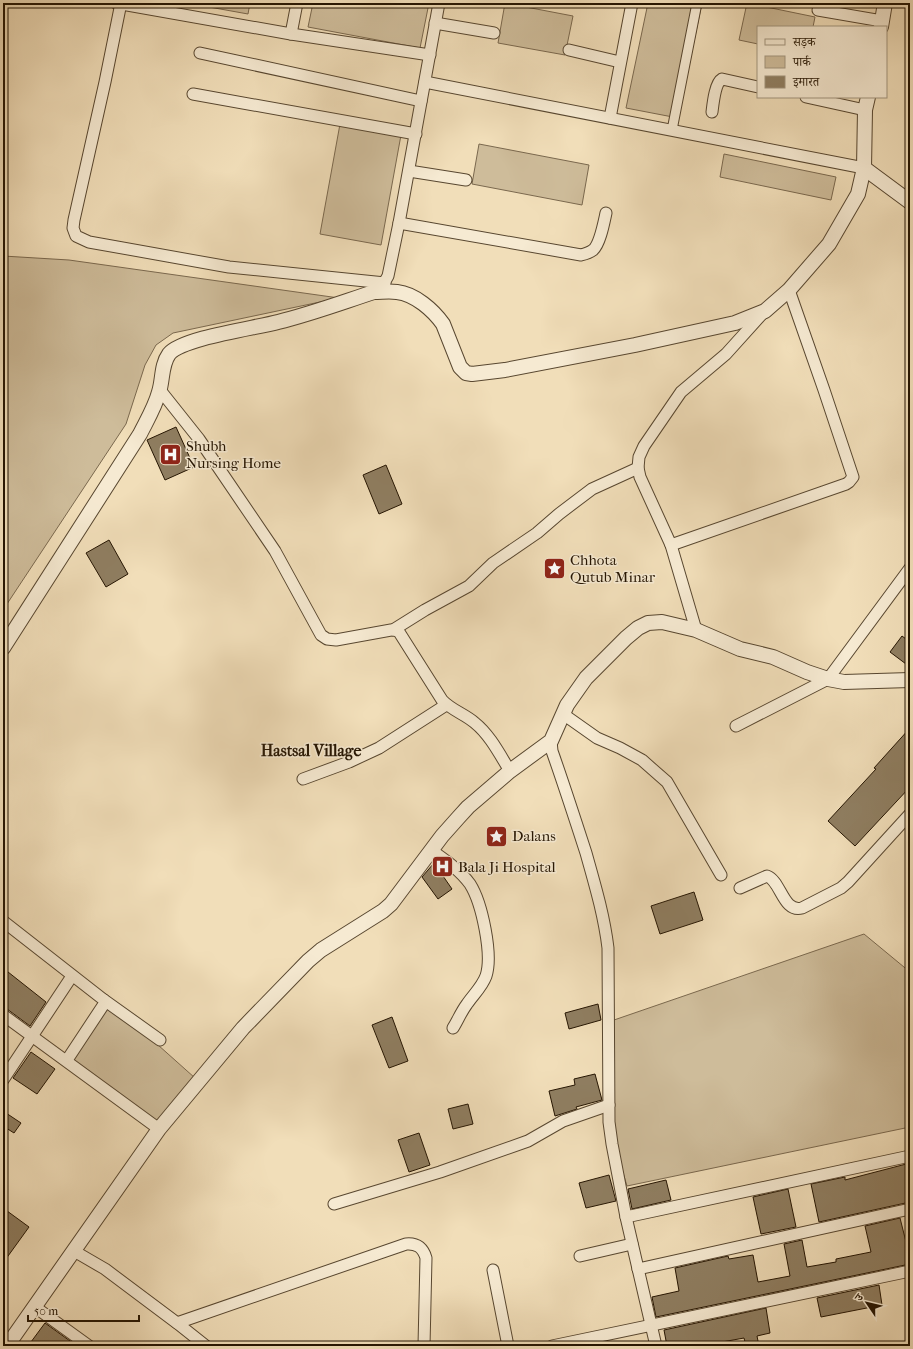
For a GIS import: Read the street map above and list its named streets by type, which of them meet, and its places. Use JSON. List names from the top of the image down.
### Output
{
  "districts": ["Hastsal Village"],
  "places": {
    "hospital": ["Shubh Nursing Home", "Bala Ji Hospital"],
    "place": ["Chhota Qutub Minar", "Dalans"]
  },
  "legend": ["सड़क", "पार्क", "इमारत"],
  "scale_bar": "50 m",
  "north": "top left"
}
